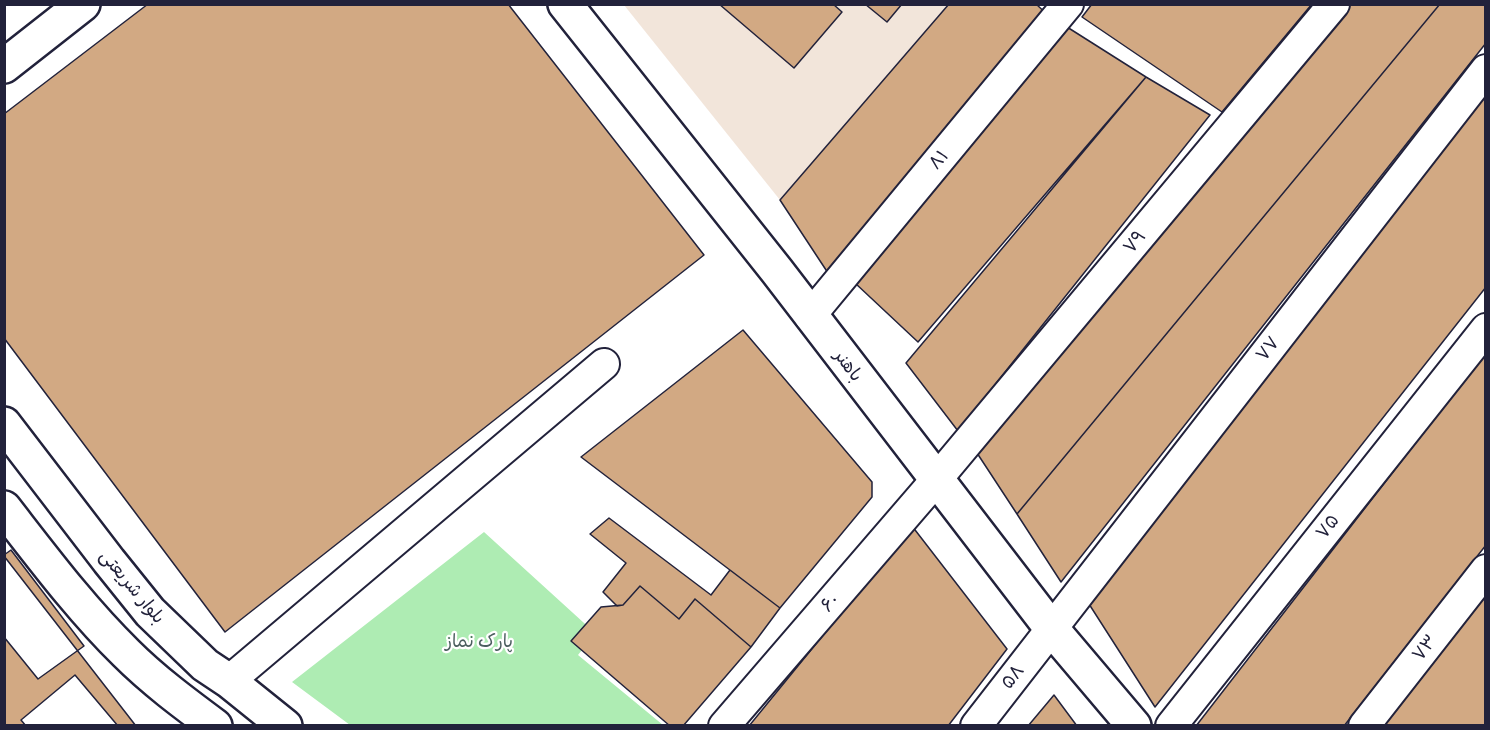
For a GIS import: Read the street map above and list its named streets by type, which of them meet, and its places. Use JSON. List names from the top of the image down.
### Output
{
  "streets": {
    "main road": ["باهنر", "بلوار شریعتی"],
    "street": [
      "۸۱",
      "۷۹",
      "۷۷",
      "۷۵",
      "۶۰",
      "۷۳",
      "۵۸"
    ]
  },
  "crossings": [
    ["۸۱", "باهنر"],
    ["۷۹", "باهنر"],
    ["۷۹", "۶۰"],
    ["۷۷", "باهنر"],
    ["۷۷", "۵۸"],
    ["باهنر", "۶۰"],
    ["باهنر", "۵۸"]
  ],
  "parks": ["پارک نماز"]
}
